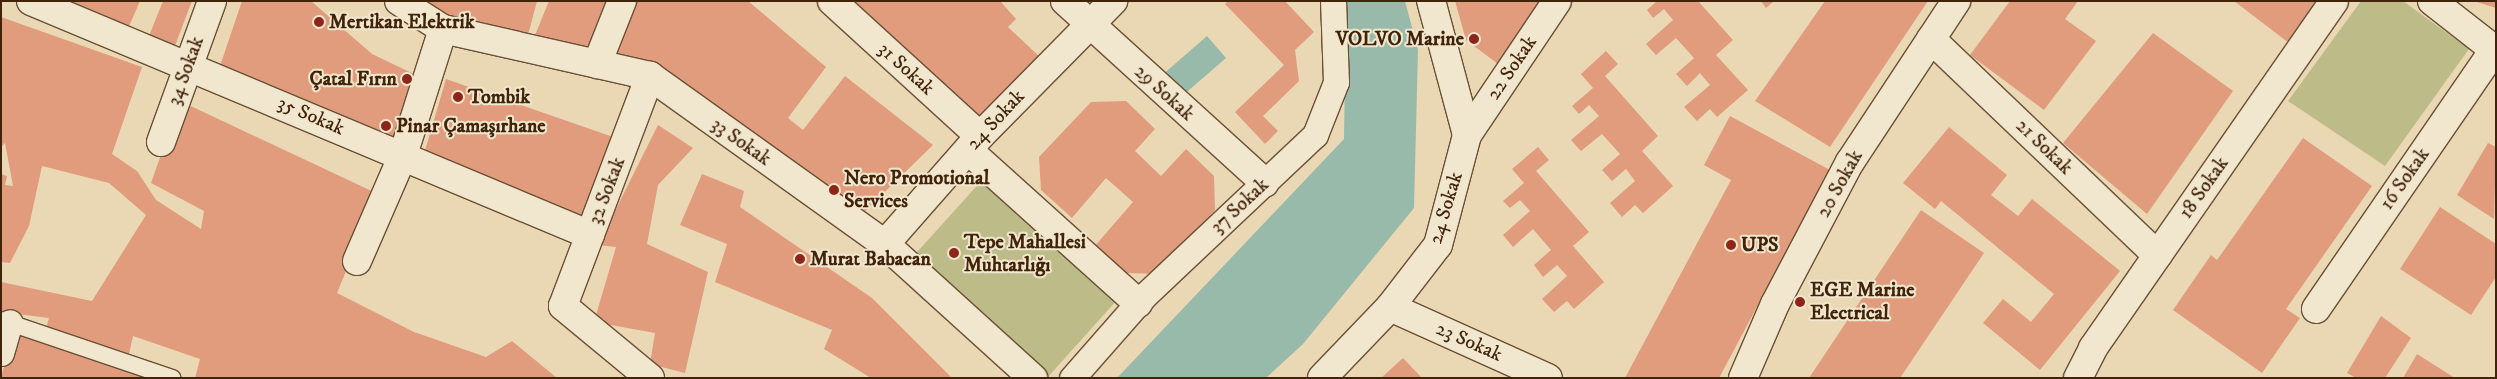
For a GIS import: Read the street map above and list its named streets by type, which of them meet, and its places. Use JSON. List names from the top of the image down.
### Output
{
  "streets": {
    "street": [
      "22 Sokak",
      "31 Sokak",
      "34 Sokak",
      "29 Sokak",
      "35 Sokak",
      "24 Sokak",
      "33 Sokak",
      "21 Sokak",
      "16 Sokak",
      "20 Sokak",
      "18 Sokak",
      "32 Sokak",
      "37 Sokak",
      "23 Sokak"
    ]
  },
  "crossings": [
    ["22 Sokak", "24 Sokak"],
    ["31 Sokak", "24 Sokak"],
    ["31 Sokak", "37 Sokak"],
    ["34 Sokak", "35 Sokak"],
    ["29 Sokak", "24 Sokak"],
    ["29 Sokak", "37 Sokak"],
    ["35 Sokak", "32 Sokak"],
    ["24 Sokak", "33 Sokak"],
    ["24 Sokak", "23 Sokak"],
    ["33 Sokak", "32 Sokak"],
    ["21 Sokak", "20 Sokak"],
    ["21 Sokak", "18 Sokak"]
  ],
  "places": [
    "Mertikan Elektrik",
    "VOLVO Marine",
    "Çatal Fırın",
    "Tombik",
    "Pinar Çamaşırhane",
    "Nero Promotional Services",
    "UPS",
    "Tepe Mahallesi Muhtarlığı",
    "Murat Babacan",
    "EGE Marine Electrical"
  ]
}
